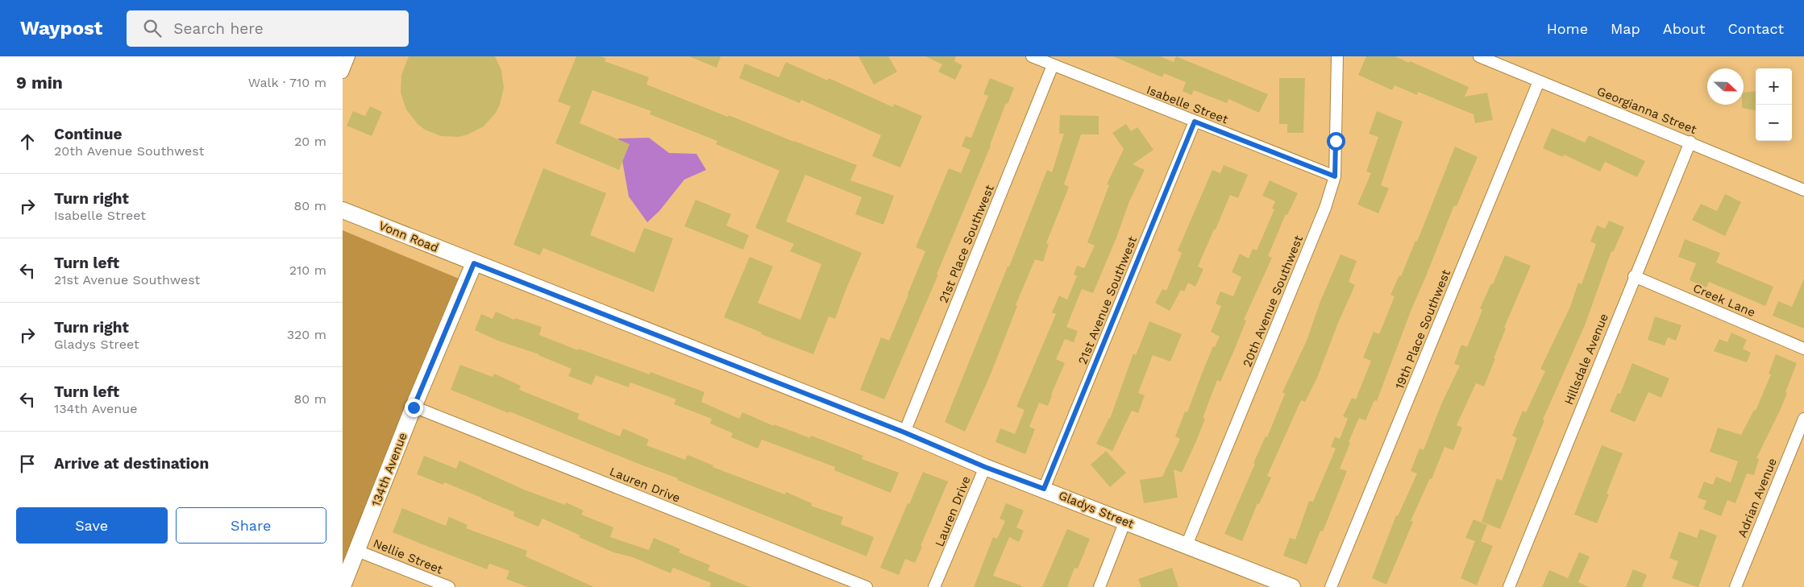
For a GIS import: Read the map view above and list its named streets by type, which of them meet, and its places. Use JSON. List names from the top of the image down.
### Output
{
  "streets": {
    "street": [
      "Isabelle Street",
      "Georgianna Street",
      "Vonn Road",
      "21st Place Southwest",
      "21st Avenue Southwest",
      "Creek Lane",
      "20th Avenue Southwest",
      "19th Place Southwest",
      "Hillsdale Avenue",
      "134th Avenue",
      "Lauren Drive",
      "Adrian Avenue",
      "Gladys Street",
      "Nellie Street"
    ]
  },
  "crossings": [
    ["Isabelle Street", "21st Place Southwest"],
    ["Isabelle Street", "21st Avenue Southwest"],
    ["Isabelle Street", "20th Avenue Southwest"],
    ["Georgianna Street", "19th Place Southwest"],
    ["Georgianna Street", "Hillsdale Avenue"],
    ["Vonn Road", "134th Avenue"],
    ["Vonn Road", "Gladys Street"],
    ["21st Place Southwest", "Gladys Street"],
    ["21st Avenue Southwest", "Gladys Street"],
    ["Creek Lane", "Hillsdale Avenue"],
    ["20th Avenue Southwest", "Gladys Street"],
    ["134th Avenue", "Lauren Drive"],
    ["134th Avenue", "Gladys Street"],
    ["134th Avenue", "Nellie Street"],
    ["Lauren Drive", "Gladys Street"]
  ],
  "north": "right",
  "page": {
    "header": "Waypost",
    "search": "Search here",
    "nav": [
      "Home",
      "Map",
      "About",
      "Contact"
    ],
    "heading": ["9 min", "Walk · 710 m"],
    "map_buttons": ["+", "−"],
    "list": [
      ["Continue", "20th Avenue Southwest", "20 m"],
      ["Turn right", "Isabelle Street", "80 m"],
      ["Turn left", "21st Avenue Southwest", "210 m"],
      ["Turn right", "Gladys Street", "320 m"],
      ["Turn left", "134th Avenue", "80 m"],
      "Arrive at destination"
    ],
    "buttons": ["Save", "Share"]
  }
}
